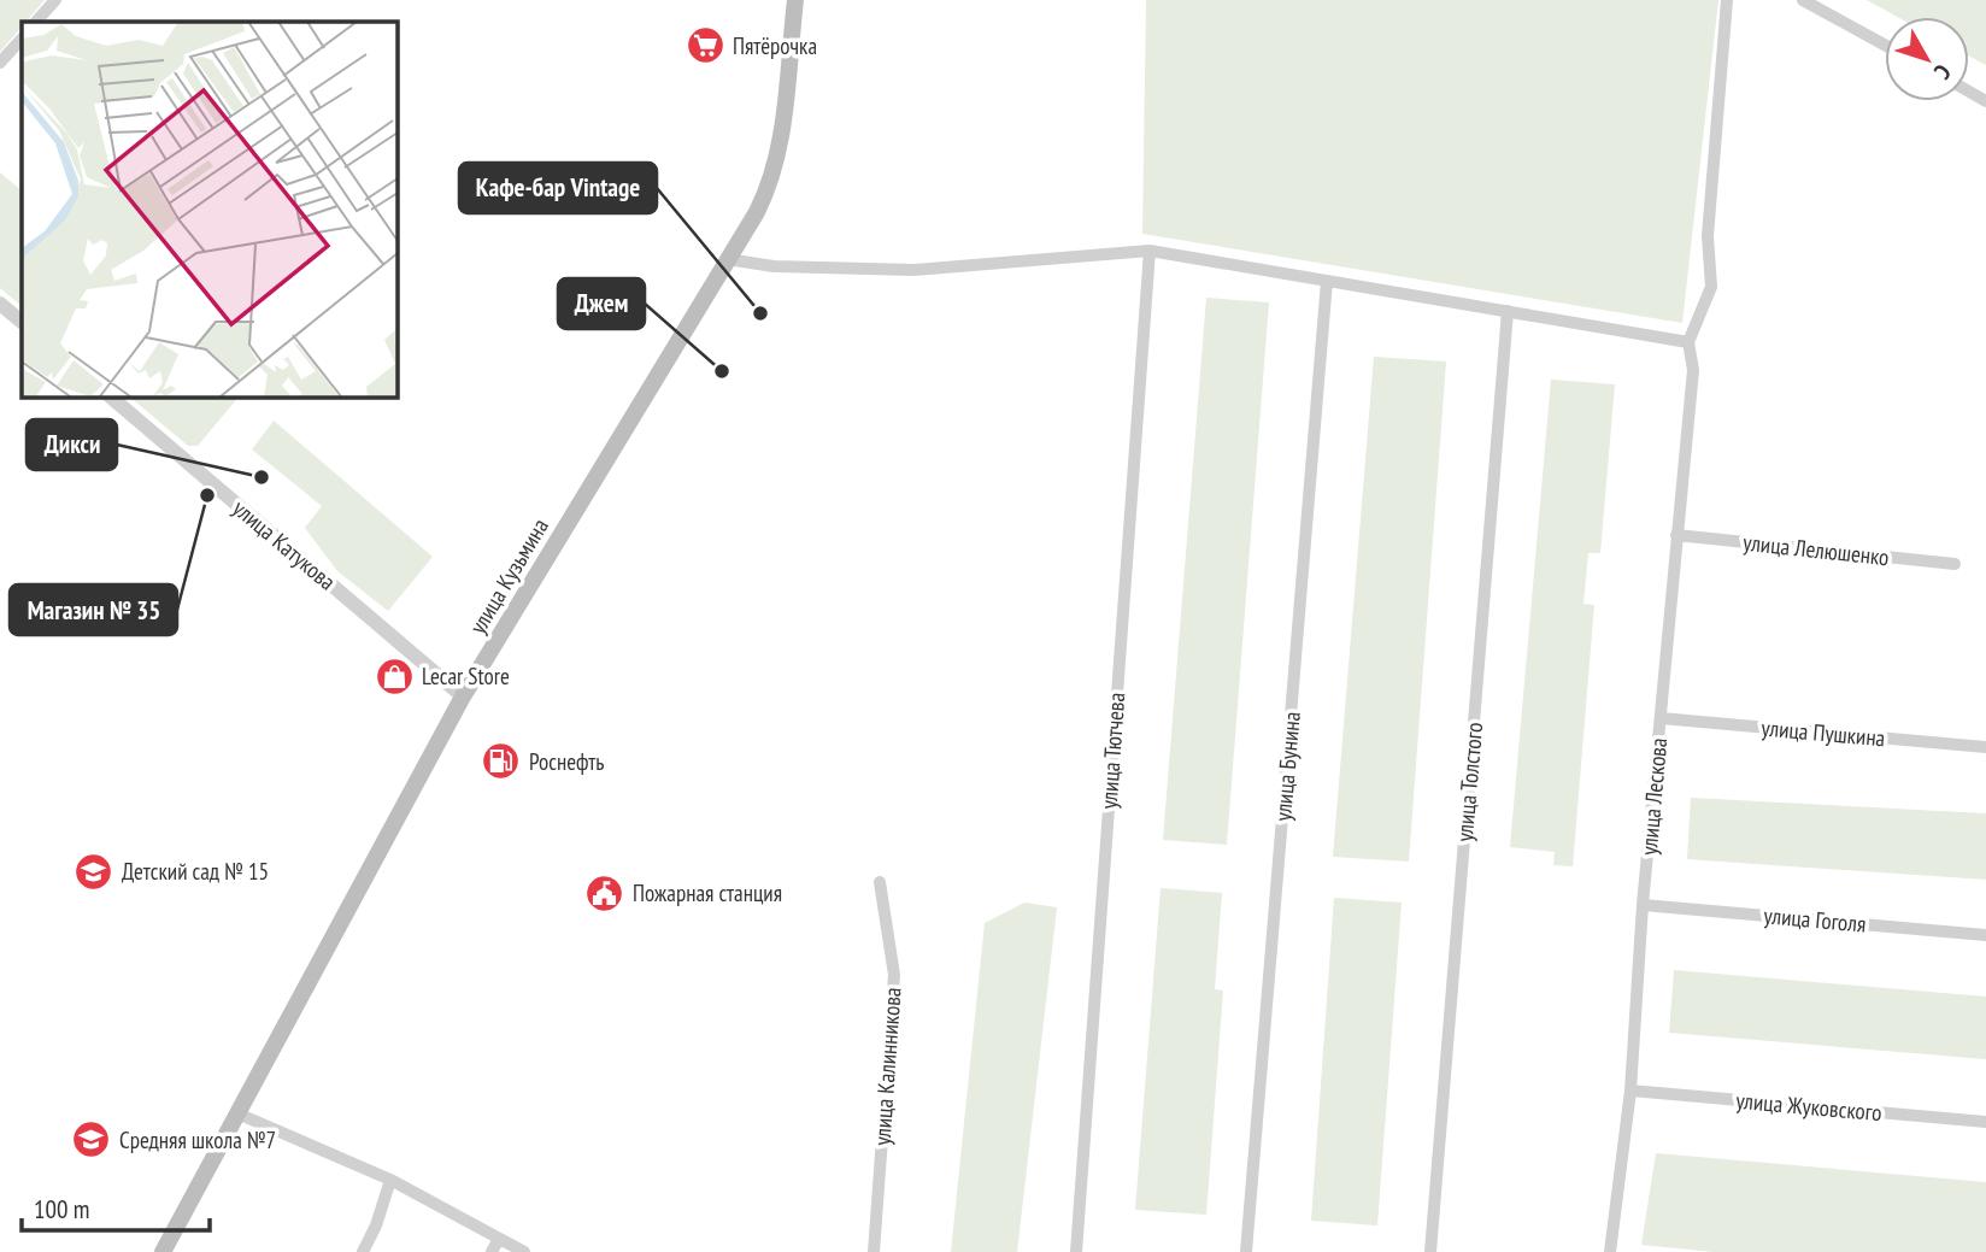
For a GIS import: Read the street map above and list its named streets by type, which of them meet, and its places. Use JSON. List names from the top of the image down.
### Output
{
  "streets": {
    "main road": ["улица Кузьмина"],
    "street": [
      "улица Катукова",
      "улица Лелюшенко",
      "улица Пушкина",
      "улица Тютчева",
      "улица Бунина",
      "улица Толстого",
      "улица Лескова",
      "улица Гоголя",
      "улица Калинникова",
      "улица Жуковского"
    ]
  },
  "crossings": [
    ["улица Катукова", "улица Кузьмина"],
    ["улица Лелюшенко", "улица Лескова"],
    ["улица Пушкина", "улица Лескова"],
    ["улица Лескова", "улица Гоголя"],
    ["улица Лескова", "улица Жуковского"]
  ],
  "places": {
    "supermarket": ["Пятёрочка"],
    "other": [
      "Кафе-бар Vintage",
      "Джем",
      "Дикси",
      "Магазин № 35"
    ],
    "shop": ["Lecar Store"],
    "fuel station": ["Роснефть"],
    "school or university": ["Детский сад № 15", "Средняя школа №7"],
    "public building": ["Пожарная станция"]
  },
  "scale_bar": "100 m",
  "north": "bottom right"
}
